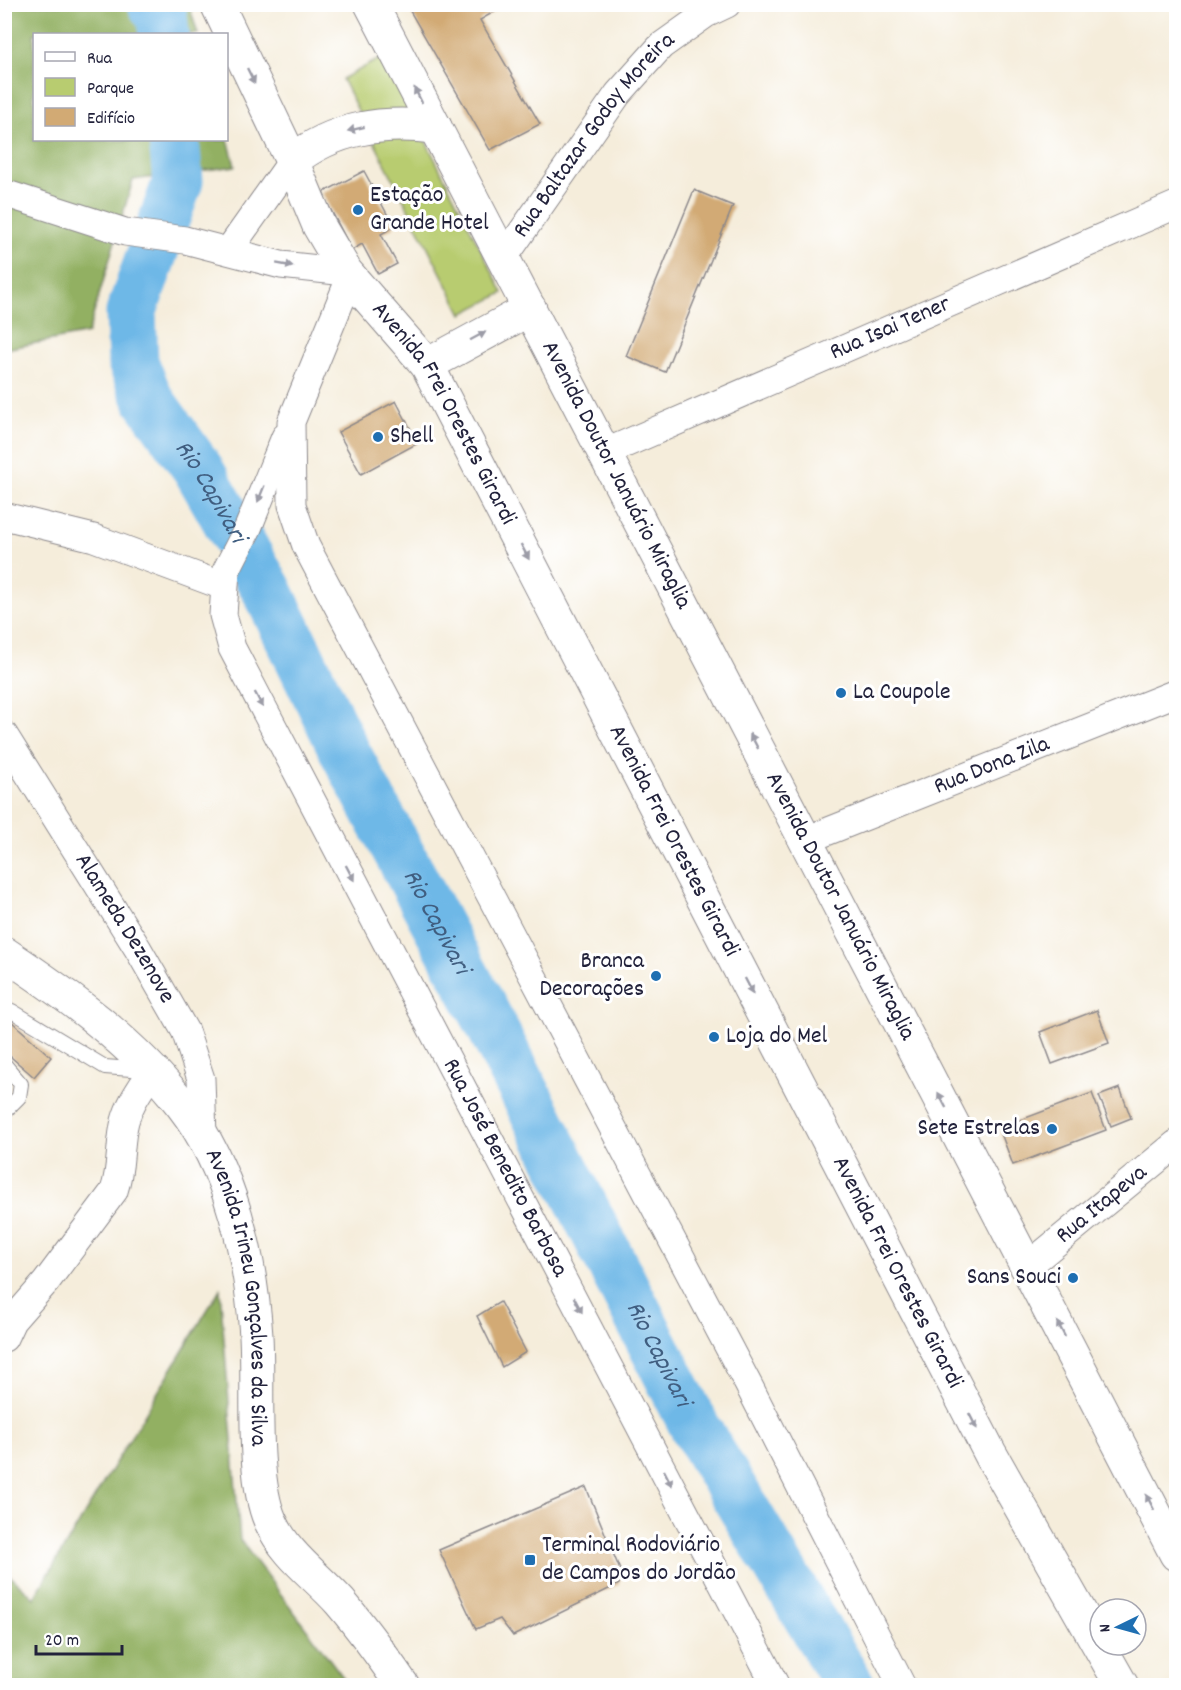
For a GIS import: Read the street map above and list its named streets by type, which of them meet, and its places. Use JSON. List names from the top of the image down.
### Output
{
  "streets": {
    "street": [
      "Rua Baltazar Godoy Moreira",
      "Rua Isai Tener",
      "Avenida Frei Orestes Girardi",
      "Avenida Doutor Januário Miraglia",
      "Rua Dona Zila",
      "Alameda Dezenove",
      "Rua José Benedito Barbosa",
      "Rua Itapeva",
      "Avenida Irineu Gonçalves da Silva"
    ]
  },
  "crossings": [
    ["Rua Baltazar Godoy Moreira", "Avenida Doutor Januário Miraglia"],
    ["Rua Isai Tener", "Avenida Doutor Januário Miraglia"],
    ["Avenida Doutor Januário Miraglia", "Rua Dona Zila"],
    ["Avenida Doutor Januário Miraglia", "Rua Itapeva"],
    ["Alameda Dezenove", "Avenida Irineu Gonçalves da Silva"]
  ],
  "one_way": ["Avenida Doutor Januário Miraglia"],
  "water": ["Rio Capivari"],
  "places": {
    "other": [
      "Estação Grande Hotel",
      "Shell",
      "La Coupole",
      "Branca Decorações",
      "Loja do Mel",
      "Sete Estrelas",
      "Sans Souci"
    ],
    "transit": ["Terminal Rodoviário de Campos do Jordão"]
  },
  "legend": ["Rua", "Parque", "Edifício"],
  "scale_bar": "20 m",
  "north": "left"
}
